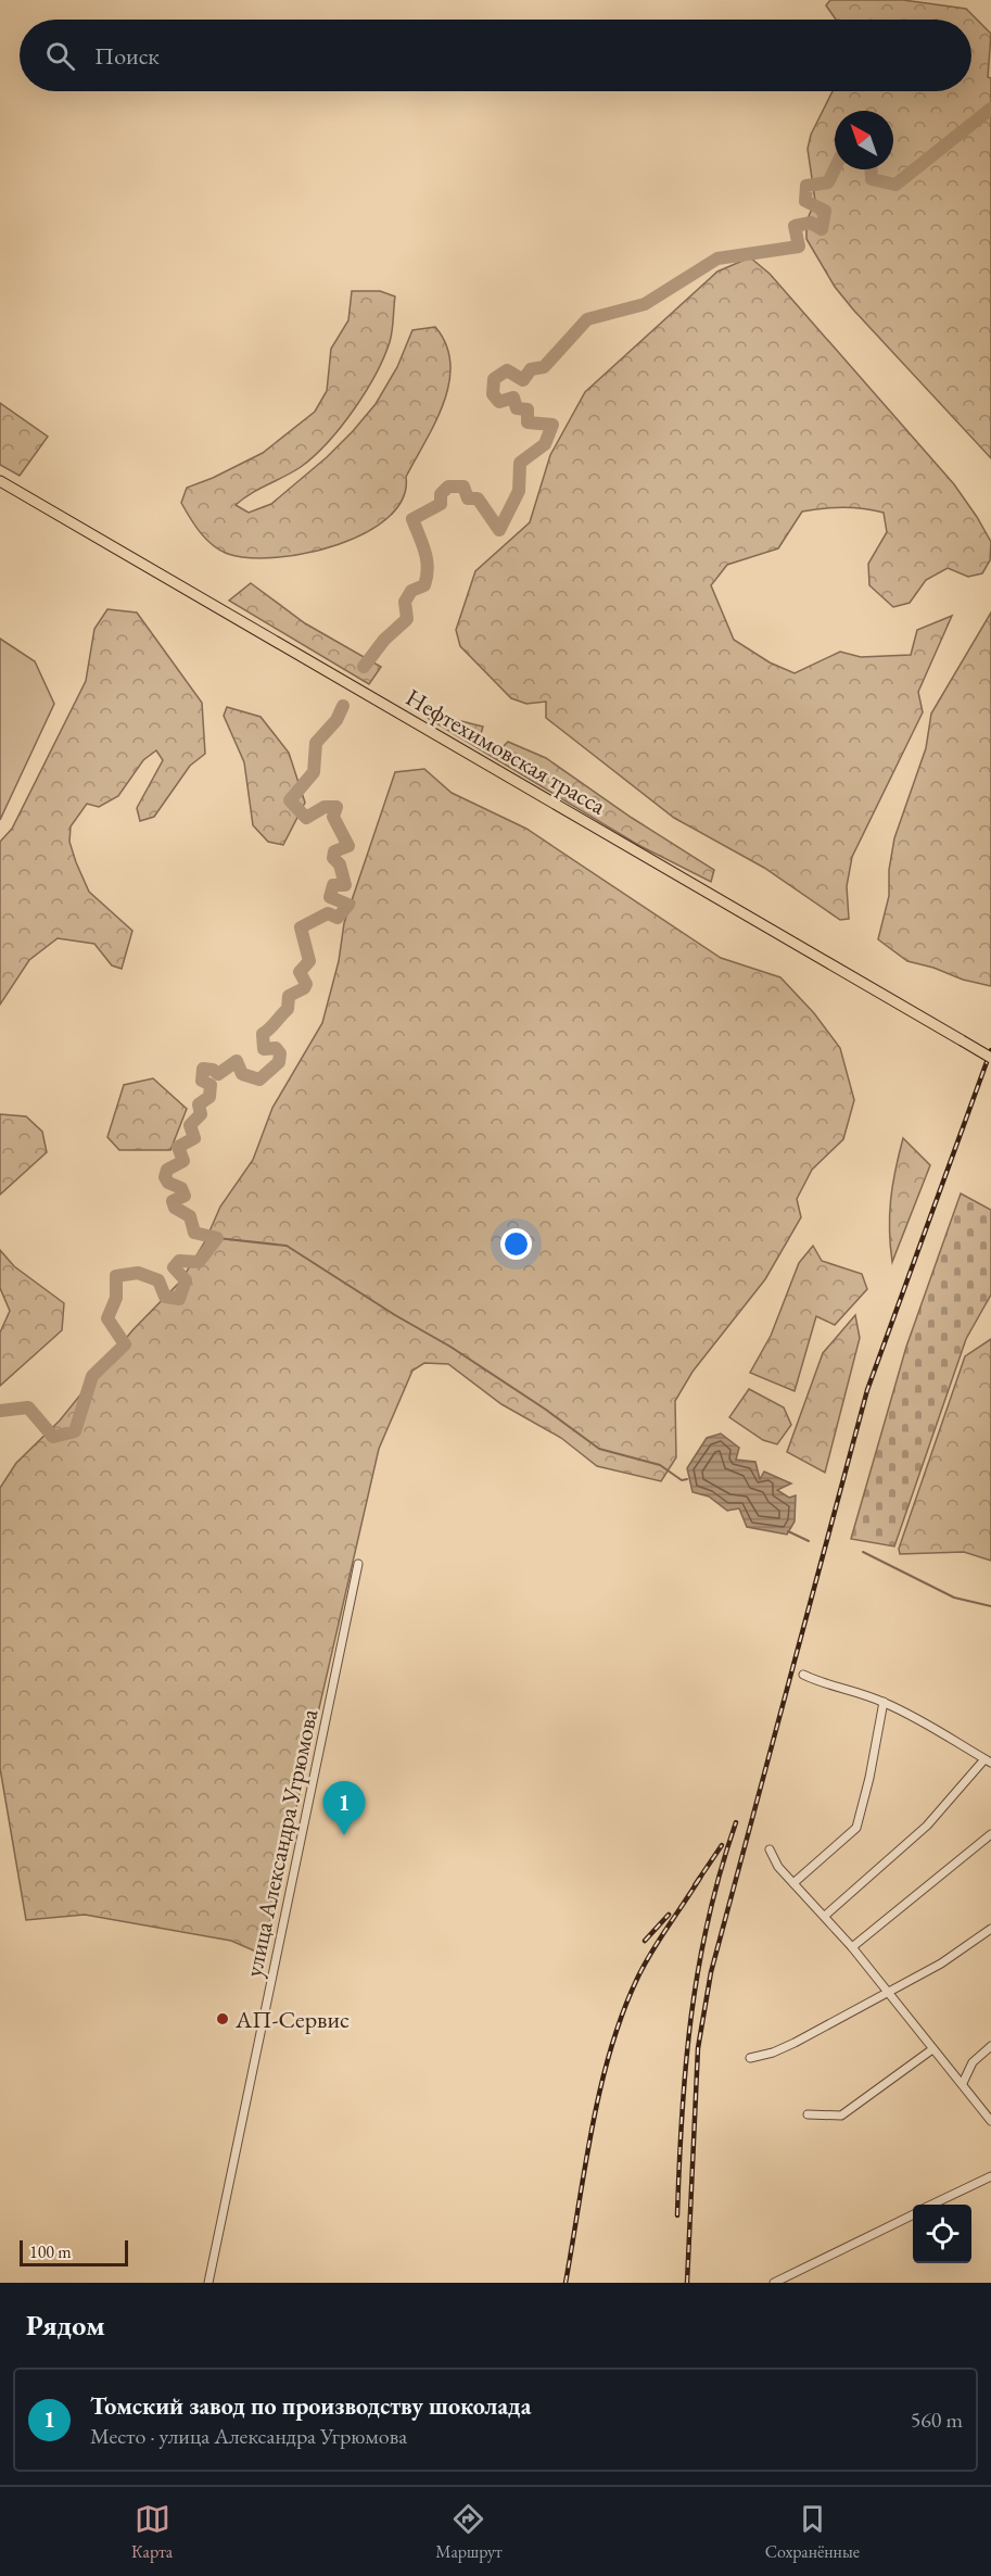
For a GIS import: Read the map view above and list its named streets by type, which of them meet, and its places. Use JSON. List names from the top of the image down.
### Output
{
  "streets": {
    "main road": ["Нефтехимовская трасса"],
    "street": ["улица Александра Угрюмова"]
  },
  "places": ["АП-Сервис"],
  "scale_bar": "100 m",
  "north": "top left",
  "page": {
    "search": "Поиск",
    "pins": "1",
    "scale": "100 m",
    "heading": "Рядом",
    "list": [
      {
        "mark": "1",
        "name": "Томский завод по производству шоколада",
        "note": "Место · улица Александра Угрюмова",
        "value": "560 m"
      }
    ],
    "nav": ["Карта", "Маршрут", "Сохранённые"]
  }
}
